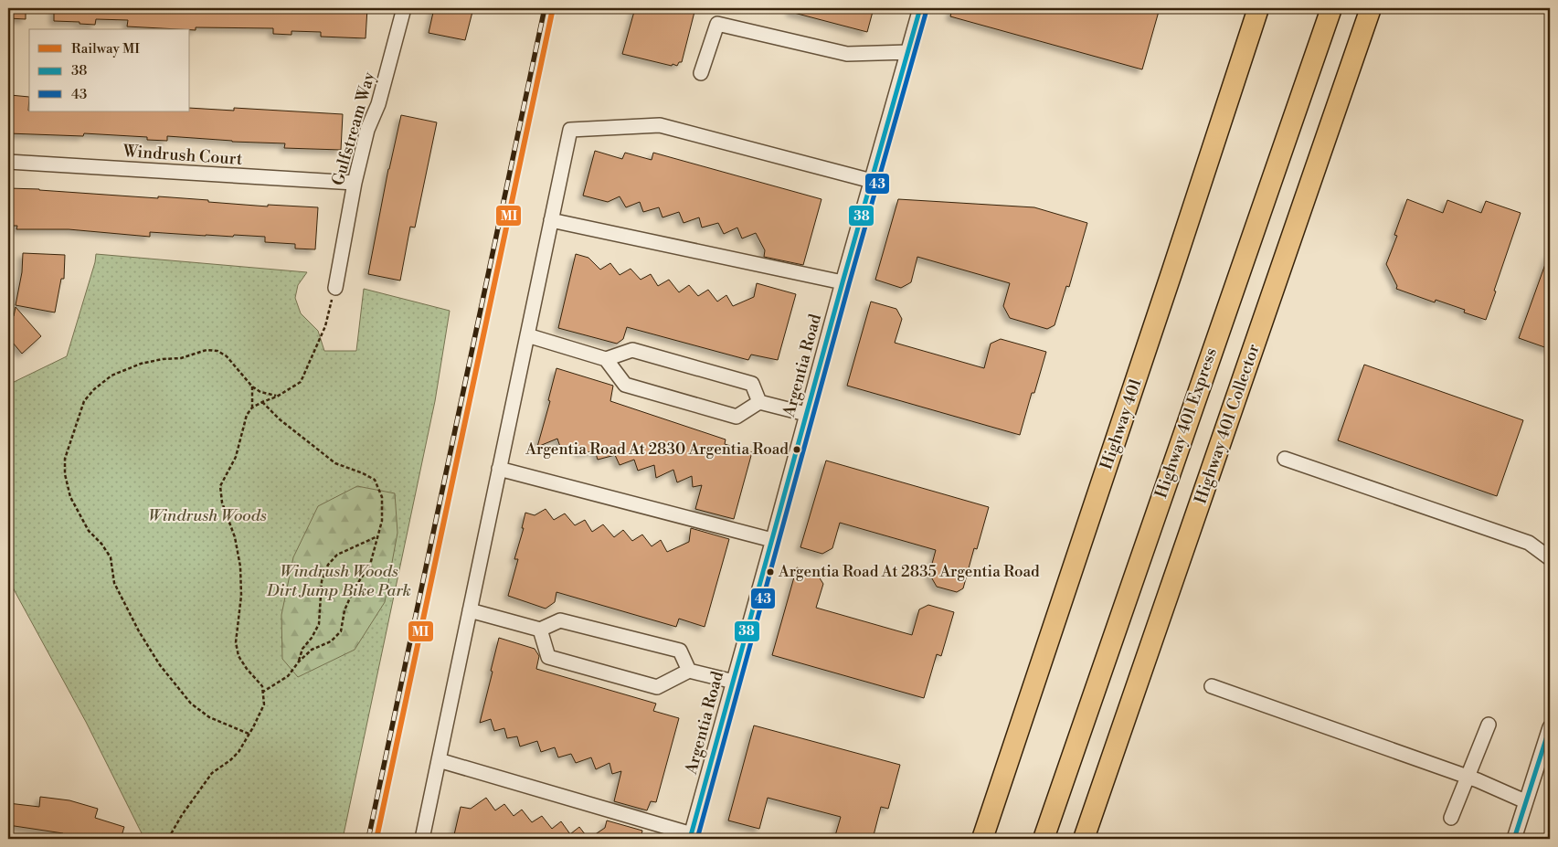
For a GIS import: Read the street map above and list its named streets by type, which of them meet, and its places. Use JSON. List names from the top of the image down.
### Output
{
  "streets": {
    "highway": ["Highway 401 Express", "Highway 401", "Highway 401 Collector"],
    "street": ["Gulfstream Way", "Windrush Court", "Argentia Road"]
  },
  "crossings": [
    ["Gulfstream Way", "Windrush Court"]
  ],
  "parks": ["Windrush Woods", "Windrush Woods Dirt Jump Bike Park"],
  "places": ["Argentia Road At 2830 Argentia Road", "Argentia Road At 2835 Argentia Road"],
  "lines": ["rail line MI", "transit line 38", "transit line 43"],
  "legend": ["Railway MI", "38", "43"]
}
